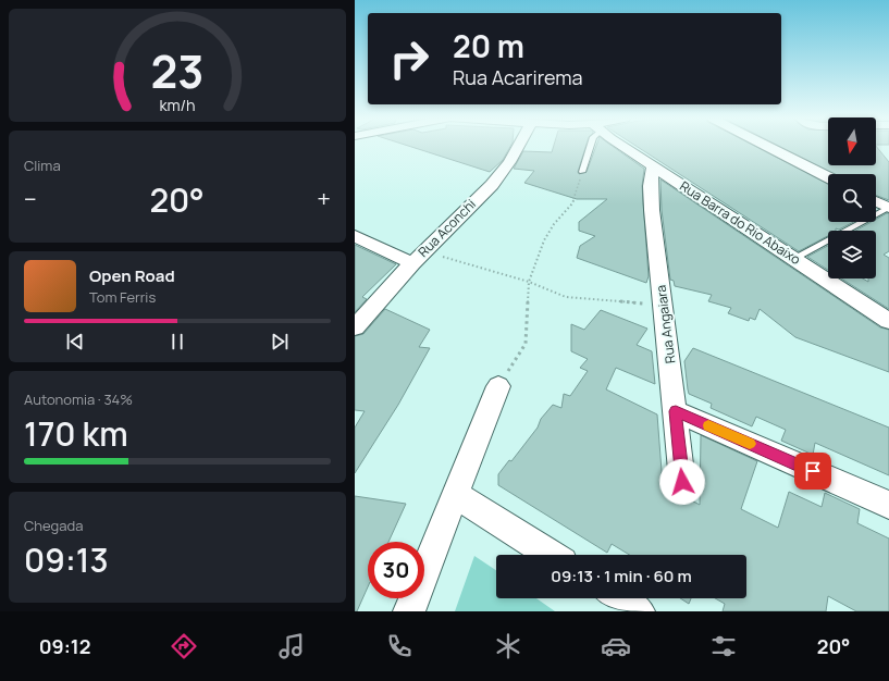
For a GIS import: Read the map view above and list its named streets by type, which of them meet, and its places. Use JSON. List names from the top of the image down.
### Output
{
  "streets": {
    "street": ["Rua Barra do Rio Abaixo", "Rua Aconchi", "Rua Angaiara"]
  },
  "crossings": [
    ["Rua Barra do Rio Abaixo", "Rua Angaiara"]
  ],
  "north": "bottom",
  "page": {
    "turn": ["20 m", "Rua Acarirema"],
    "tile": [
      "Clima",
      ["Autonomia · 34%", "170 km"],
      ["Chegada", "09:13"]
    ],
    "heat": ["−", "20°", "+"],
    "song": ["Open Road", "Tom Ferris"],
    "limit": "30",
    "trip": "09:13 · 1 min · 60 m",
    "tabs": ["09:12", "20°"],
    "gauge": ["23", "km/h"]
  }
}
